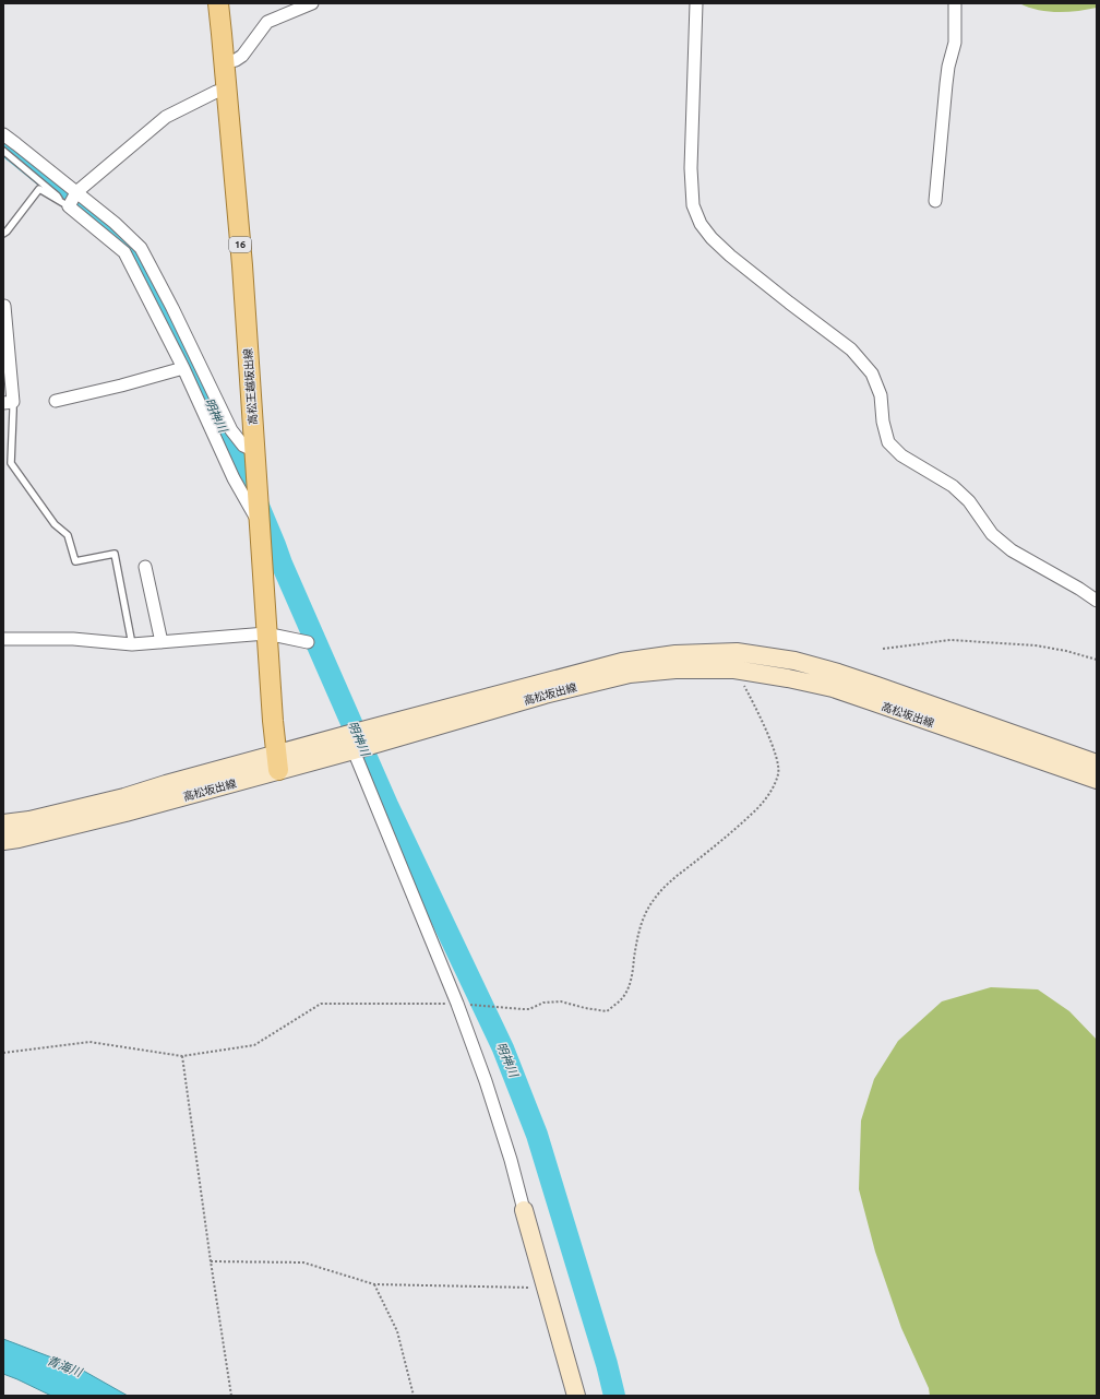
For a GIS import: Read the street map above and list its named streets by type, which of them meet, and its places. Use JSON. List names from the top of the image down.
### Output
{
  "streets": {
    "main road": ["16", "高松王越坂出線", "高松坂出線"]
  },
  "crossings": [
    ["高松王越坂出線", "高松坂出線"]
  ],
  "water": ["明神川", "青海川"]
}
